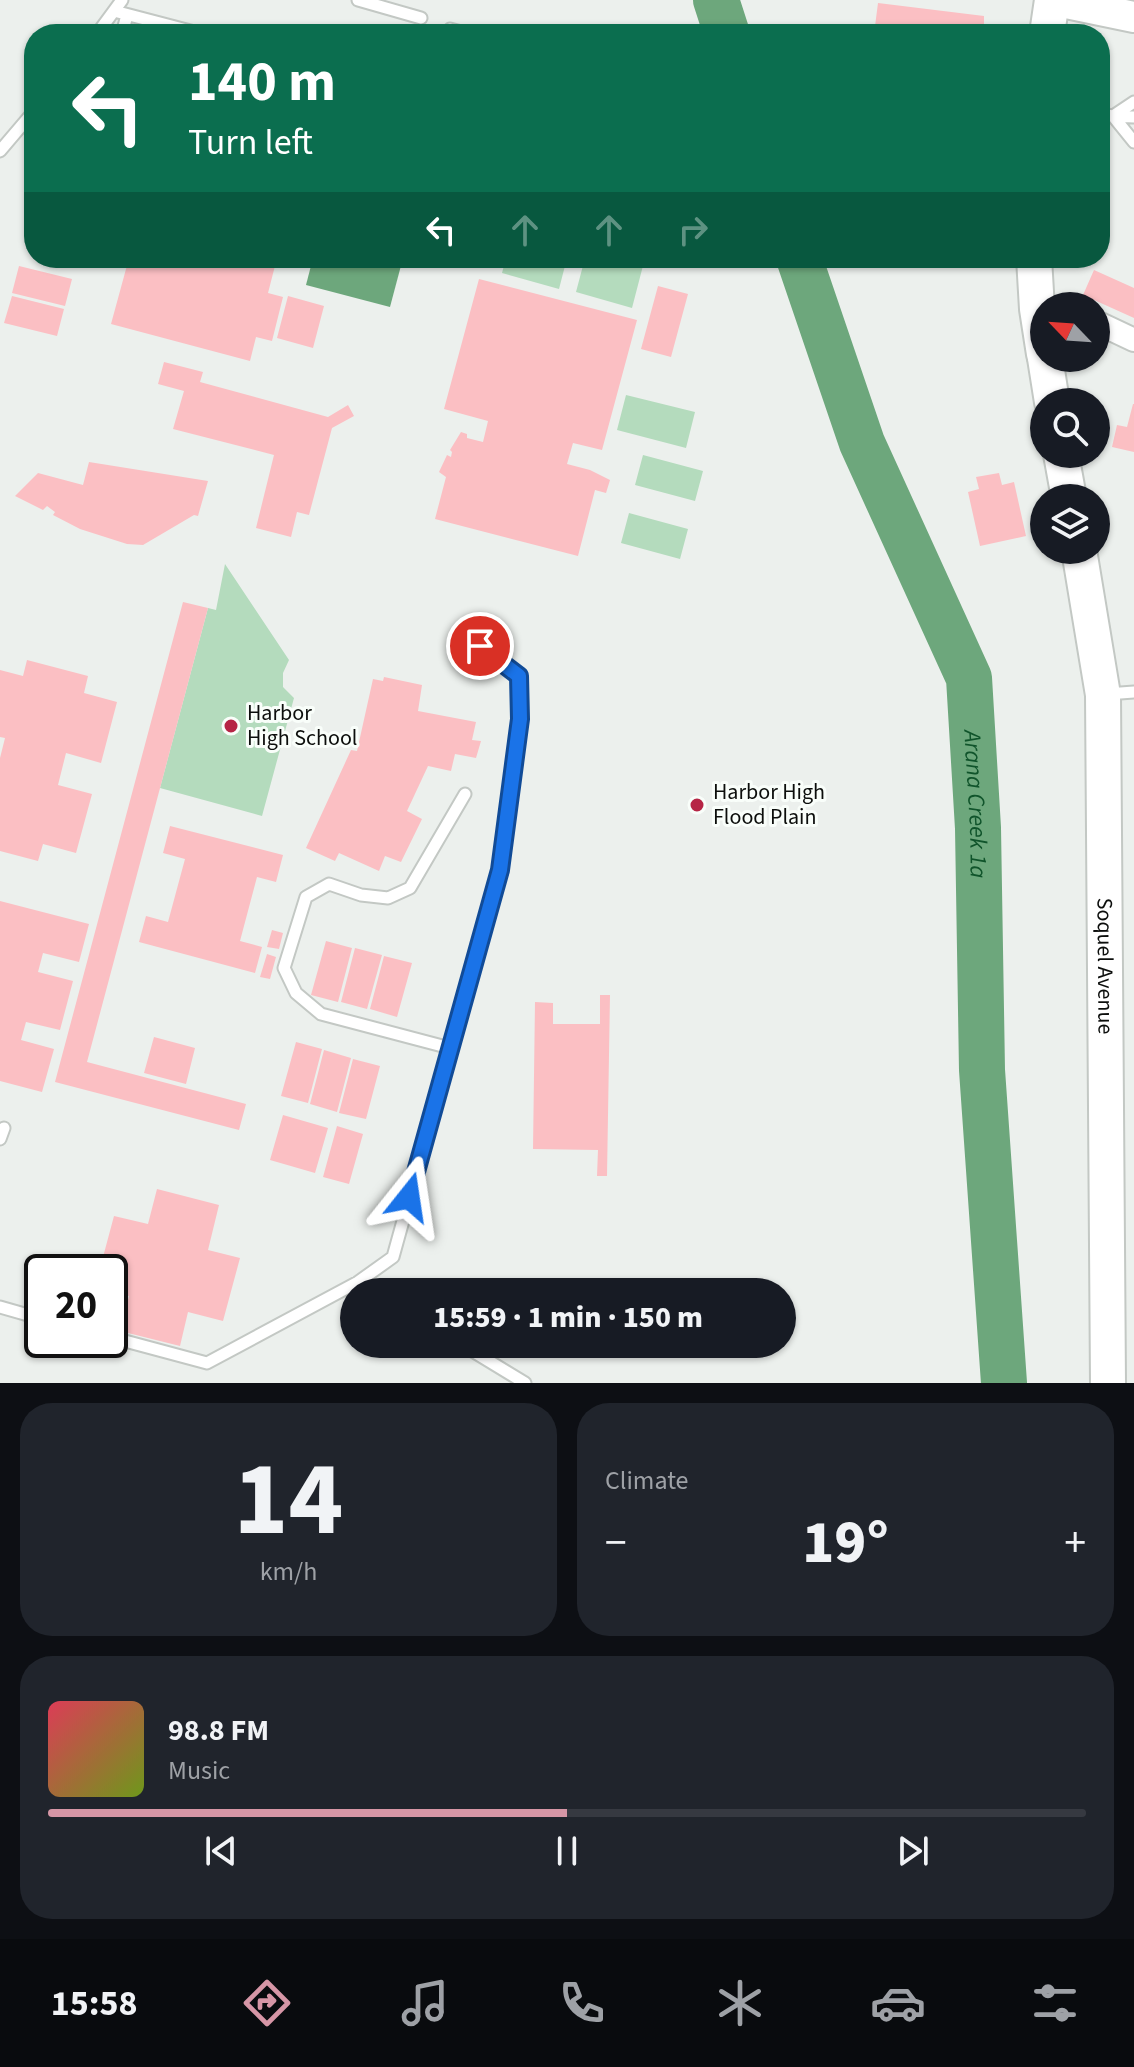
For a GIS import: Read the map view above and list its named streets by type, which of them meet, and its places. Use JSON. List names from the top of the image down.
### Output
{
  "streets": {
    "main road": ["Soquel Avenue"]
  },
  "water": ["Arana Creek 1a"],
  "places": ["Harbor High School", "Harbor High Flood Plain"],
  "north": "top left",
  "page": {
    "turn": ["140 m", "Turn left"],
    "limit": "20",
    "trip": "15:59 · 1 min · 150 m",
    "tile": [
      ["14", "km/h"],
      "Climate"
    ],
    "heat": ["−", "19°", "+"],
    "song": ["98.8 FM", "Music"],
    "tabs": "15:58"
  }
}
